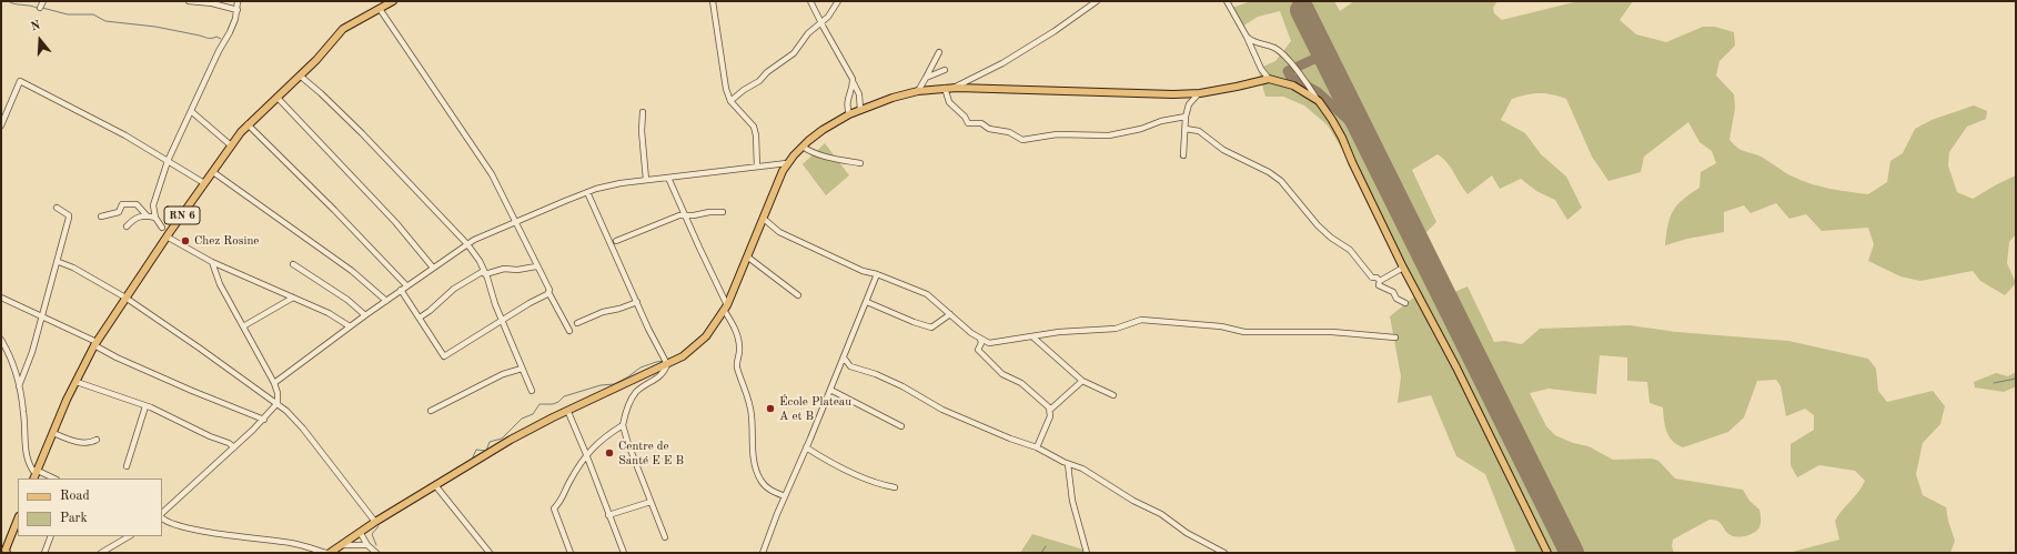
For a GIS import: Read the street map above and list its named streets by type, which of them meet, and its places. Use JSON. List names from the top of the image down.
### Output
{
  "streets": {
    "main road": ["RN 6"]
  },
  "places": ["Chez Rosine", "École Plateau A et B", "Centre de Santé E E B"],
  "legend": ["Road", "Park"],
  "north": "top"
}
